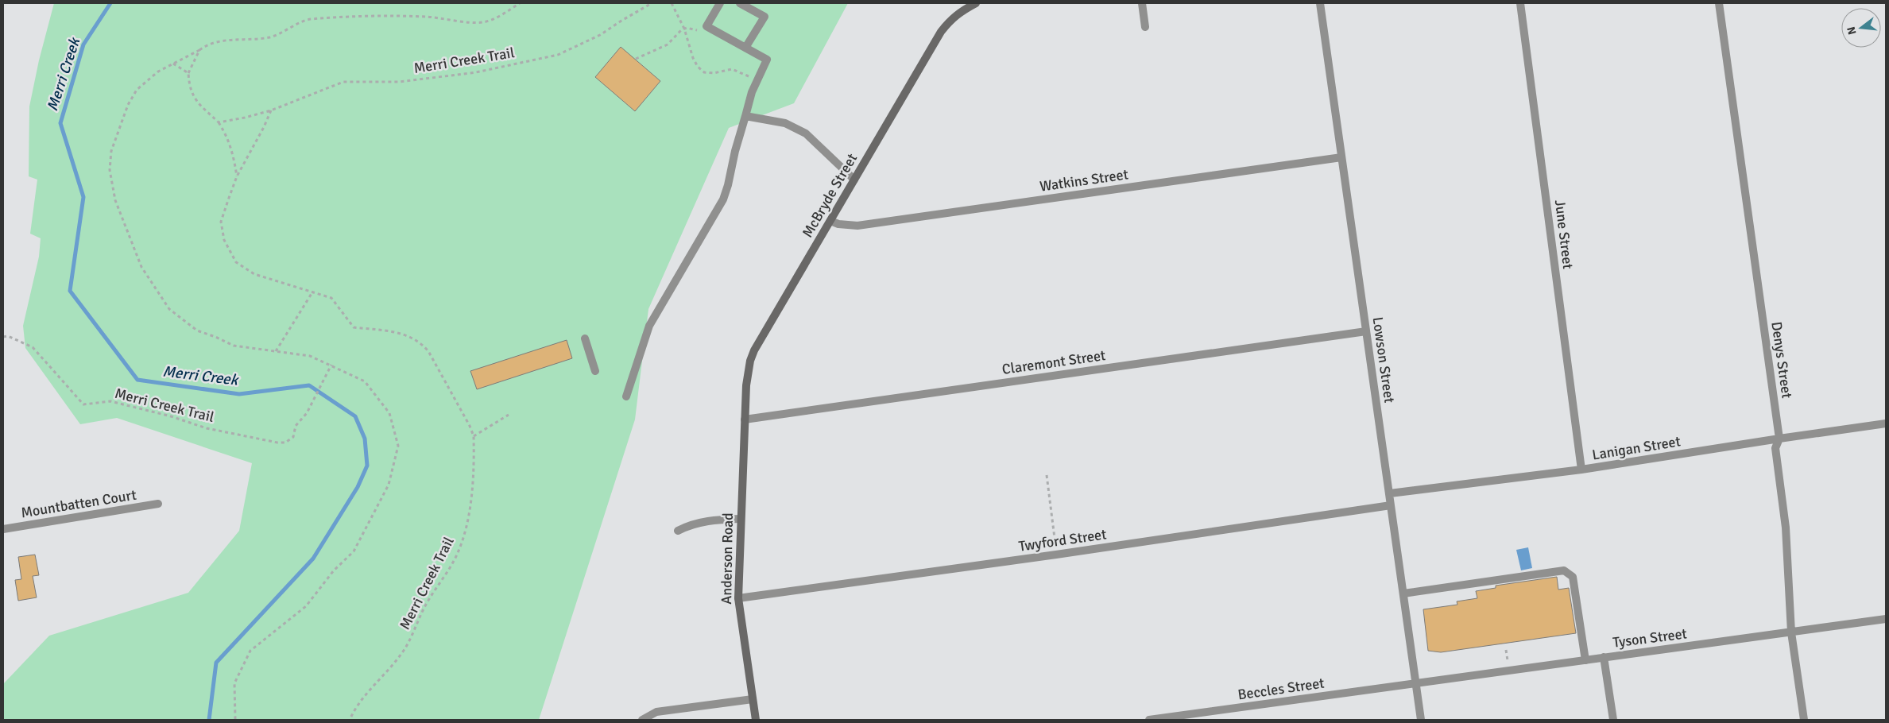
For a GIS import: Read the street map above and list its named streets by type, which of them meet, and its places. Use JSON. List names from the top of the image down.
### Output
{
  "streets": {
    "street": [
      "Watkins Street",
      "McBryde Street",
      "June Street",
      "Lowson Street",
      "Denys Street",
      "Claremont Street",
      "Lanigan Street",
      "Mountbatten Court",
      "Twyford Street",
      "Anderson Road",
      "Tyson Street",
      "Beccles Street"
    ],
    "path": ["Merri Creek Trail"]
  },
  "crossings": [
    ["Watkins Street", "McBryde Street"],
    ["Watkins Street", "Lowson Street"],
    ["McBryde Street", "Claremont Street"],
    ["McBryde Street", "Anderson Road"],
    ["June Street", "Lanigan Street"],
    ["Lowson Street", "Claremont Street"],
    ["Lowson Street", "Lanigan Street"],
    ["Lowson Street", "Twyford Street"],
    ["Lowson Street", "Tyson Street"],
    ["Lowson Street", "Beccles Street"],
    ["Denys Street", "Lanigan Street"],
    ["Denys Street", "Tyson Street"],
    ["Claremont Street", "Anderson Road"],
    ["Twyford Street", "Anderson Road"],
    ["Tyson Street", "Beccles Street"]
  ],
  "water": ["Merri Creek"],
  "north": "left"
}
